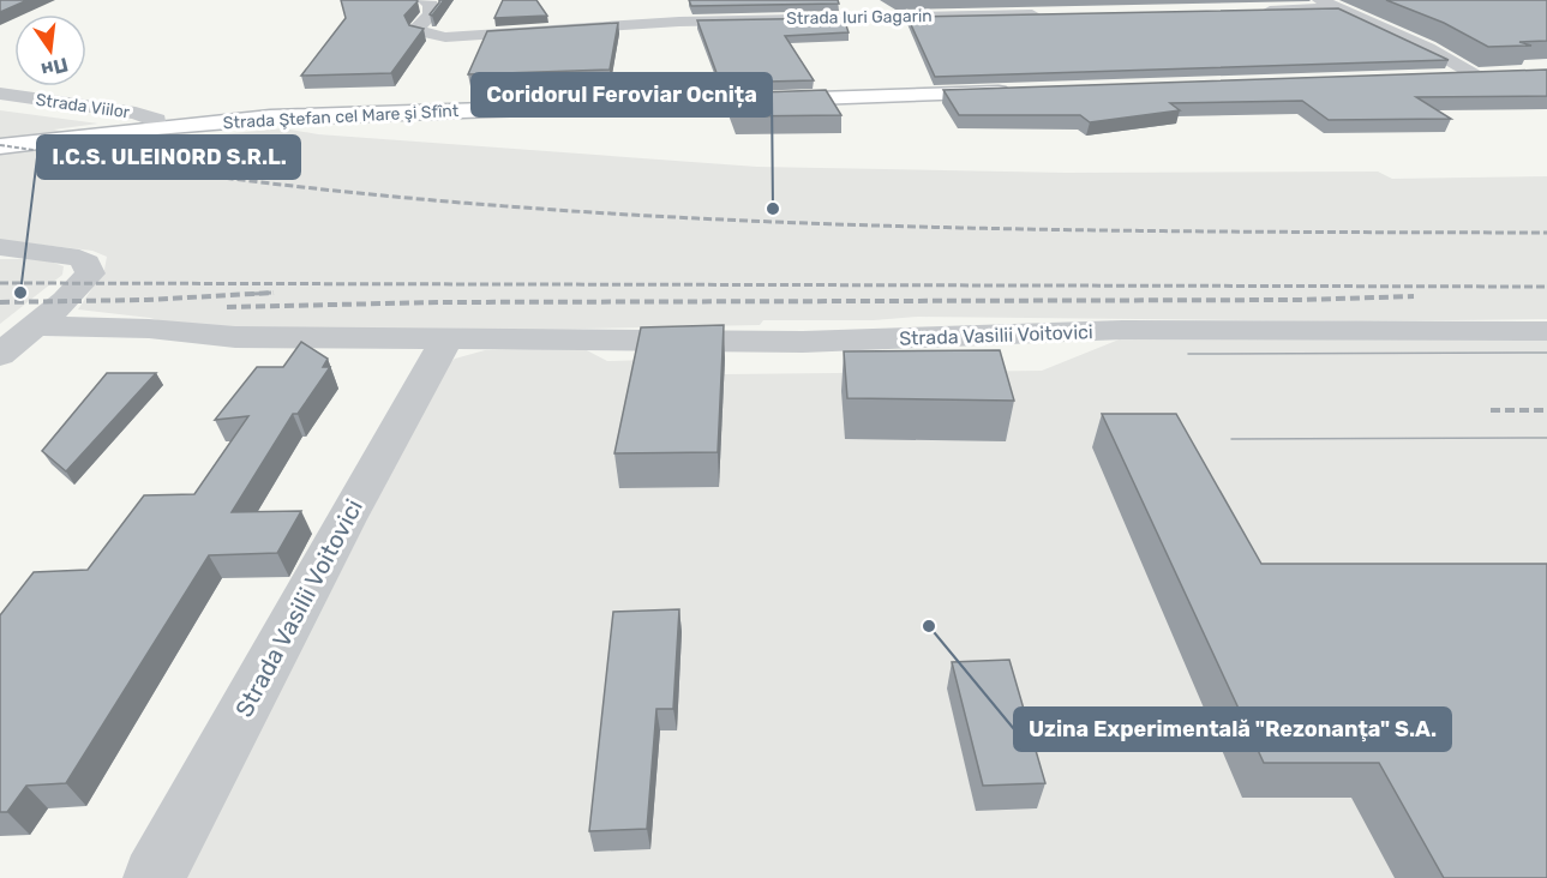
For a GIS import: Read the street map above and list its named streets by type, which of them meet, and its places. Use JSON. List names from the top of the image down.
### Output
{
  "streets": {
    "main road": ["Strada Ştefan cel Mare şi Sfînt"],
    "street": ["Strada Iuri Gagarin", "Strada Viilor", "Strada Vasilii Voitovici"]
  },
  "crossings": [
    ["Strada Viilor", "Strada Ştefan cel Mare şi Sfînt"]
  ],
  "places": ["Coridorul Feroviar Ocnița", "I.C.S. ULEINORD S.R.L.", "Uzina Experimentală \"Rezonanţa\" S.A."],
  "north": "bottom"
}
